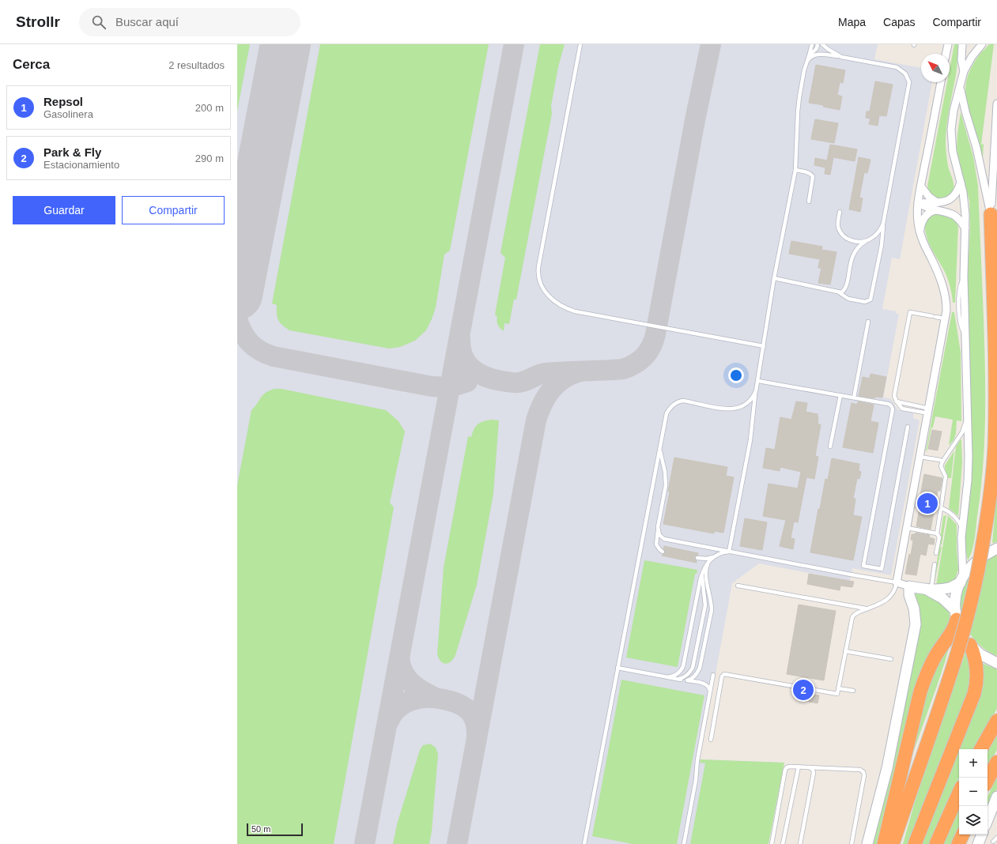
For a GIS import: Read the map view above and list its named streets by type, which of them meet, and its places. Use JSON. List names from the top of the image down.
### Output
{
  "scale_bar": "50 m",
  "north": "top left",
  "page": {
    "header": "Strollr",
    "search": "Buscar aquí",
    "nav": ["Mapa", "Capas", "Compartir"],
    "heading": ["Cerca", "2 resultados"],
    "list": [
      {
        "mark": "1",
        "name": "Repsol",
        "note": "Gasolinera",
        "value": "200 m"
      },
      {
        "mark": "2",
        "name": "Park & Fly",
        "note": "Estacionamiento",
        "value": "290 m"
      }
    ],
    "buttons": ["Guardar", "Compartir"],
    "pins": ["1", "2"],
    "map_buttons": ["+", "−"],
    "scale": "50 m"
  }
}
